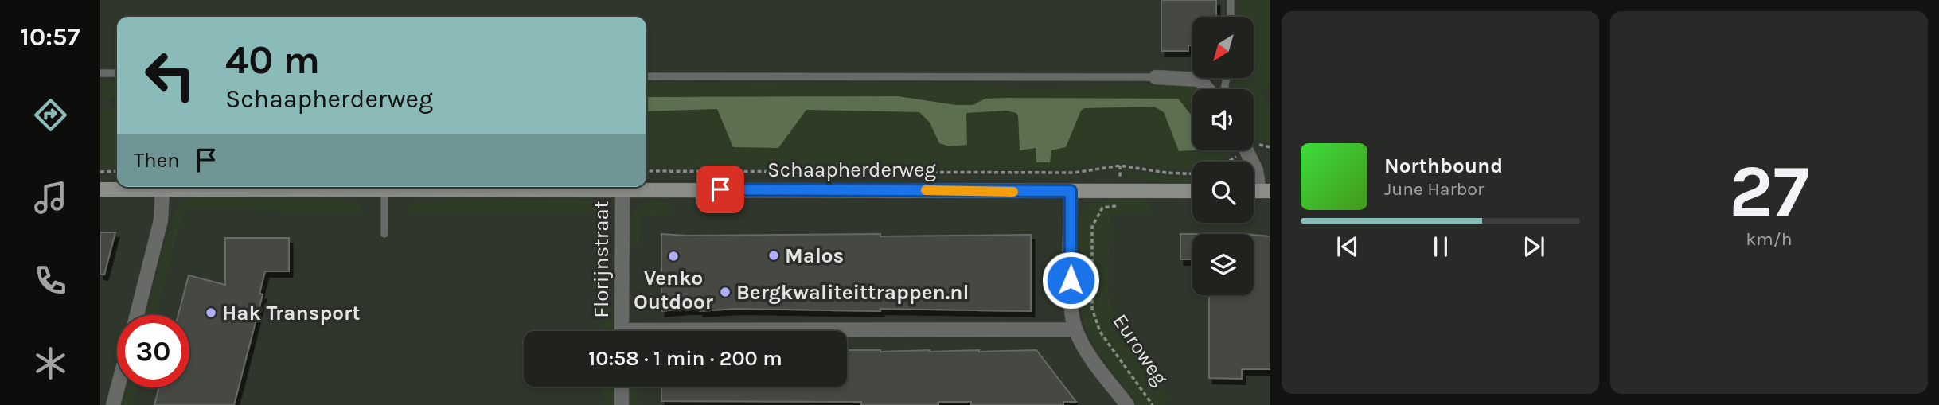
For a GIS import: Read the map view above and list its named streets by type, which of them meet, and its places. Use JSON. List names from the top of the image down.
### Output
{
  "streets": {
    "street": ["Schaapherderweg", "Florijnstraat", "Euroweg"]
  },
  "crossings": [
    ["Schaapherderweg", "Florijnstraat"],
    ["Schaapherderweg", "Euroweg"],
    ["Florijnstraat", "Euroweg"]
  ],
  "places": [
    "Malos",
    "Venko Outdoor",
    "Bergkwaliteittrappen.nl",
    "Hak Transport"
  ],
  "north": "bottom left",
  "page": {
    "tabs": "10:57",
    "tile": ["27", "km/h"],
    "turn": ["40 m", "Schaapherderweg"],
    "then": "Then",
    "song": ["Northbound", "June Harbor"],
    "limit": "30",
    "trip": "10:58 · 1 min · 200 m"
  }
}
